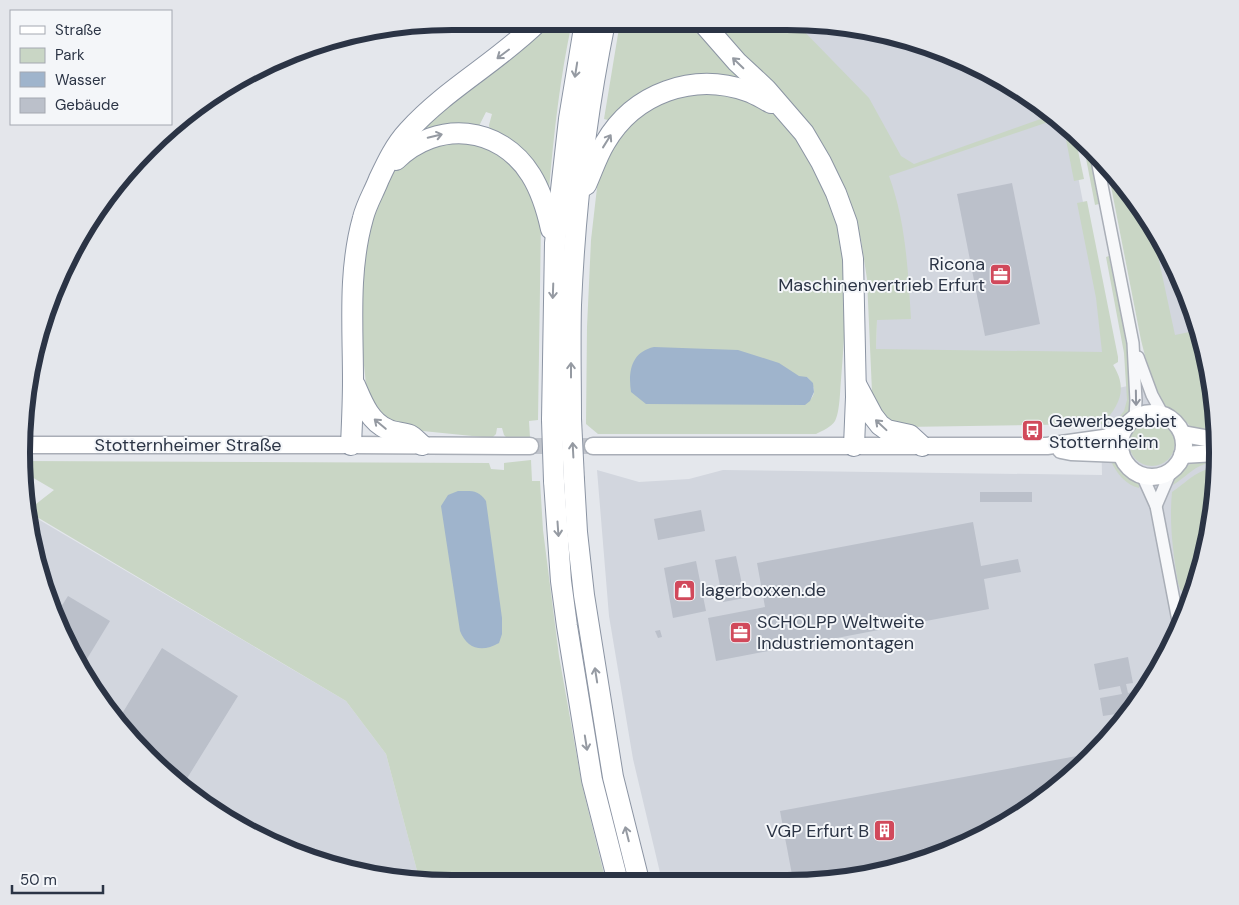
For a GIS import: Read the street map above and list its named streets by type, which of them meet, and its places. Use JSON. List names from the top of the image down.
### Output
{
  "streets": {
    "main road": ["Stotternheimer Straße"]
  },
  "places": {
    "office": ["Ricona Maschinenvertrieb Erfurt", "SCHOLPP Weltweite Industriemontagen"],
    "bus stop": ["Gewerbegebiet Stotternheim"],
    "shop": ["lagerboxxen.de"],
    "building": ["VGP Erfurt B"]
  },
  "legend": [
    "Straße",
    "Park",
    "Wasser",
    "Gebäude"
  ],
  "scale_bar": "50 m"
}
